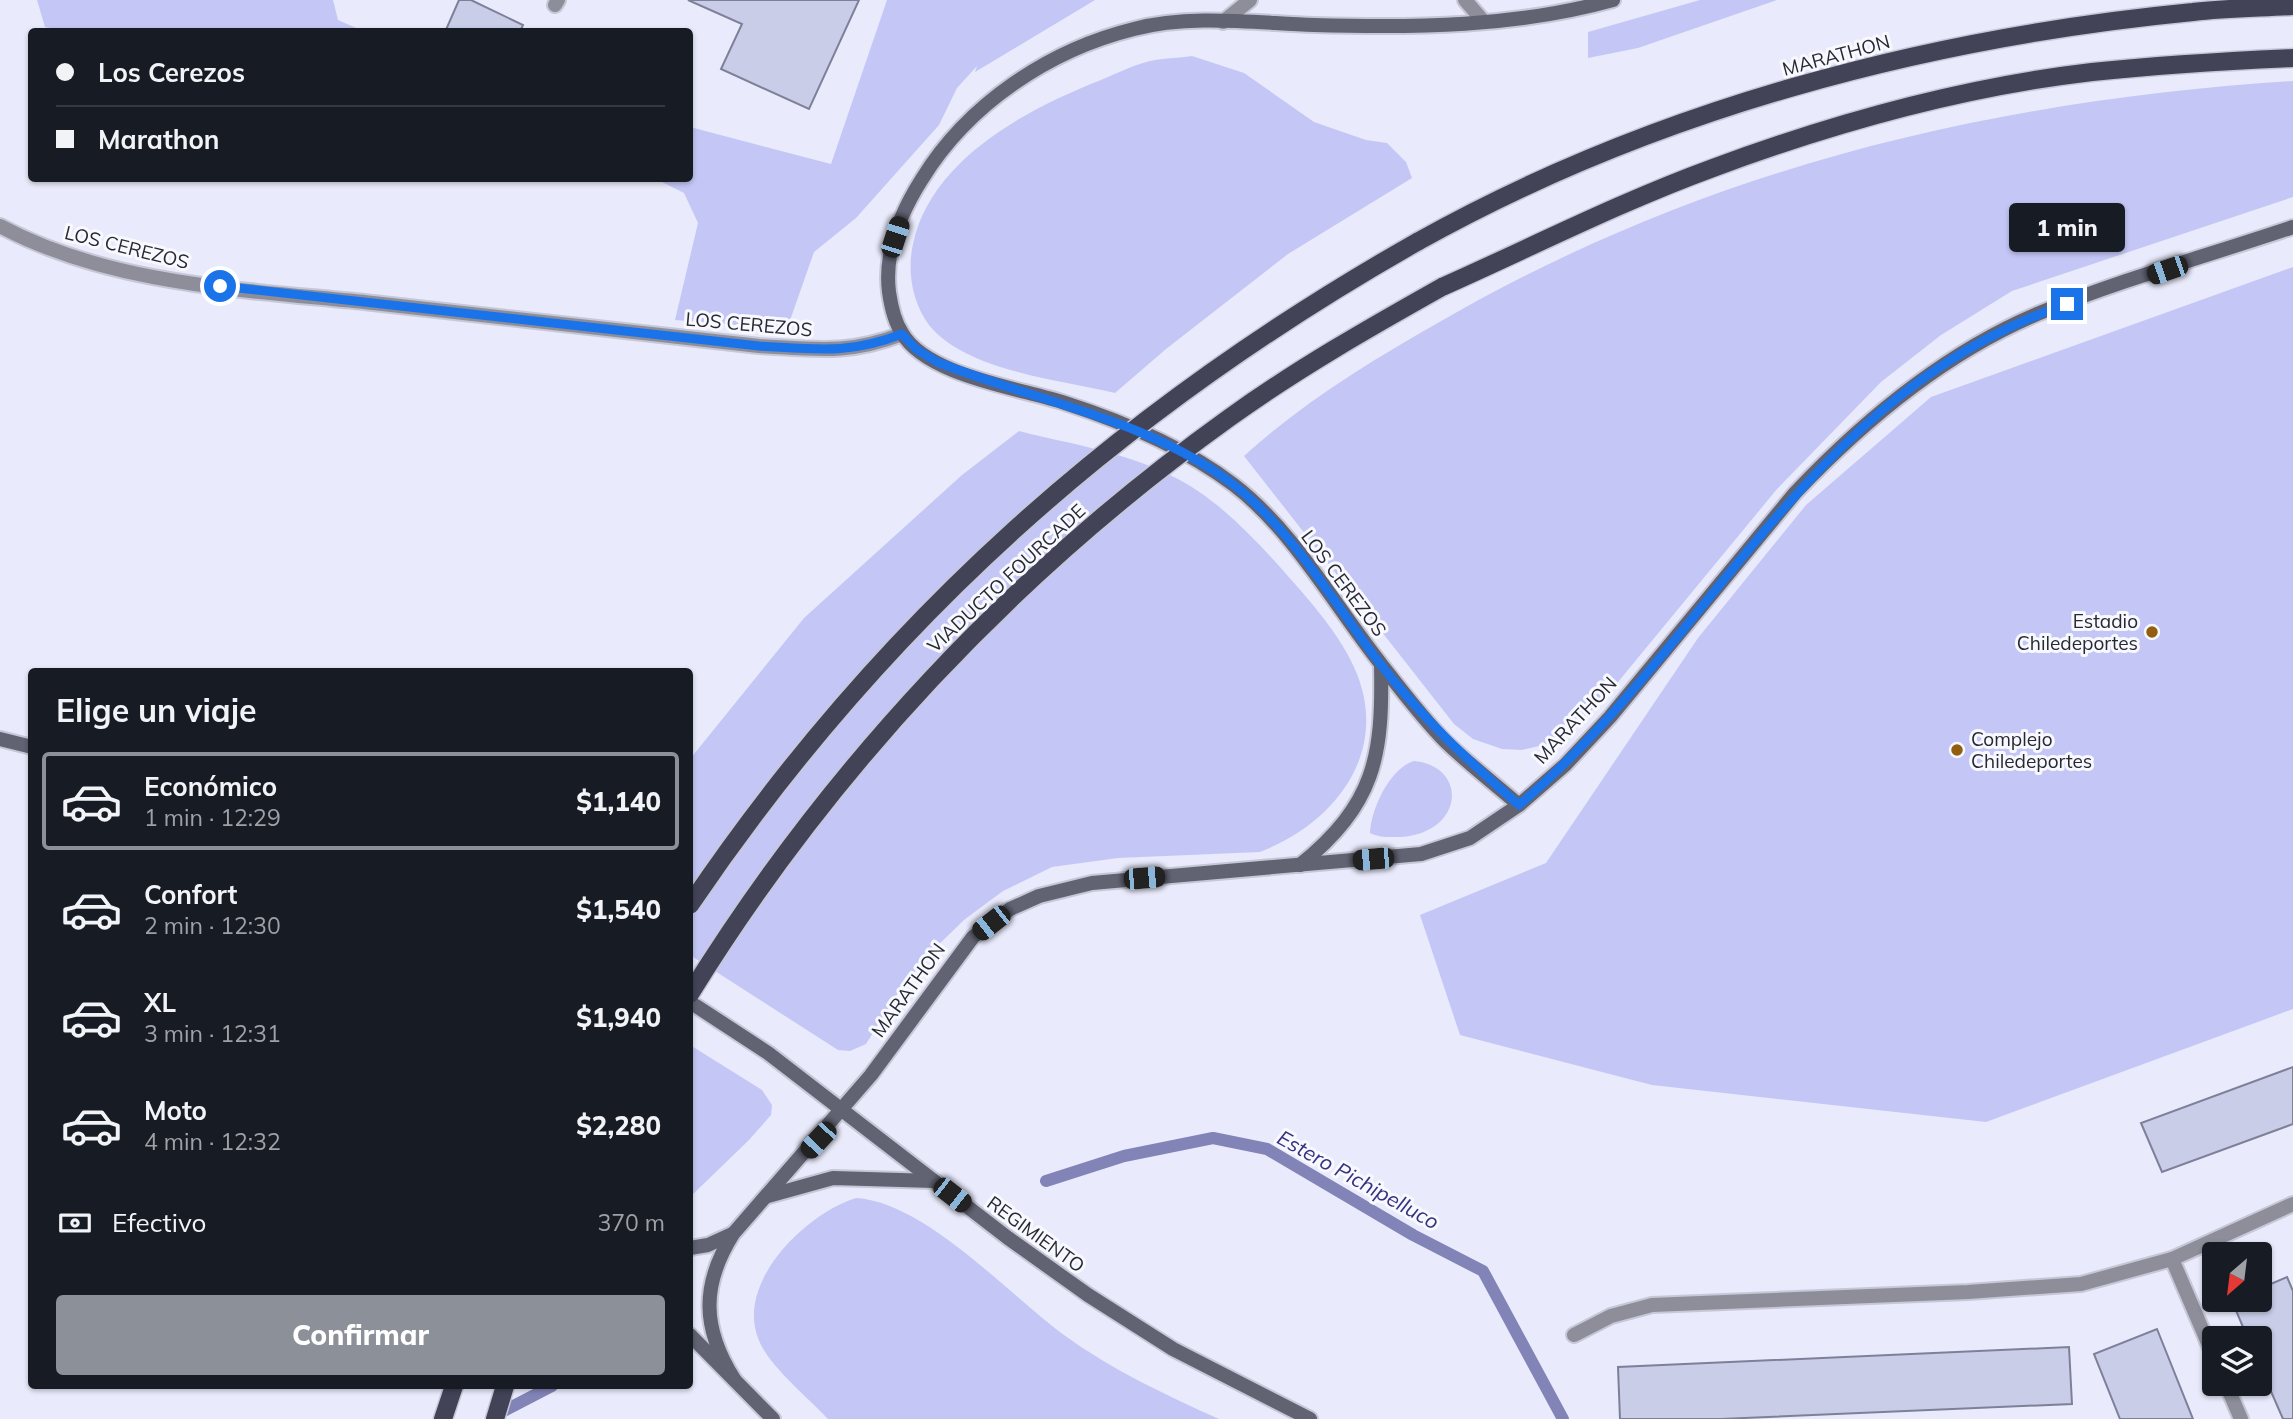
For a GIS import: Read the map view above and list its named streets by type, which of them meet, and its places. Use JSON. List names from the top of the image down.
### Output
{
  "streets": {
    "main road": ["MARATHON", "VIADUCTO FOURCADE"],
    "street": ["LOS CEREZOS", "REGIMIENTO"]
  },
  "crossings": [
    ["MARATHON", "LOS CEREZOS"],
    ["MARATHON", "VIADUCTO FOURCADE"],
    ["MARATHON", "REGIMIENTO"]
  ],
  "water": ["Estero Pichipelluco"],
  "places": ["Estadio Chiledeportes", "Complejo Chiledeportes"],
  "north": "bottom left",
  "page": {
    "banner": ["Los Cerezos", "Marathon"],
    "bubble": "1 min",
    "heading": "Elige un viaje",
    "list": [
      {
        "name": "Económico",
        "note": "1 min · 12:29",
        "value": "$1,140"
      },
      {
        "name": "Confort",
        "note": "2 min · 12:30",
        "value": "$1,540"
      },
      {
        "name": "XL",
        "note": "3 min · 12:31",
        "value": "$1,940"
      },
      {
        "name": "Moto",
        "note": "4 min · 12:32",
        "value": "$2,280"
      }
    ],
    "pay": ["Efectivo", "370 m"],
    "buttons": "Confirmar"
  }
}
